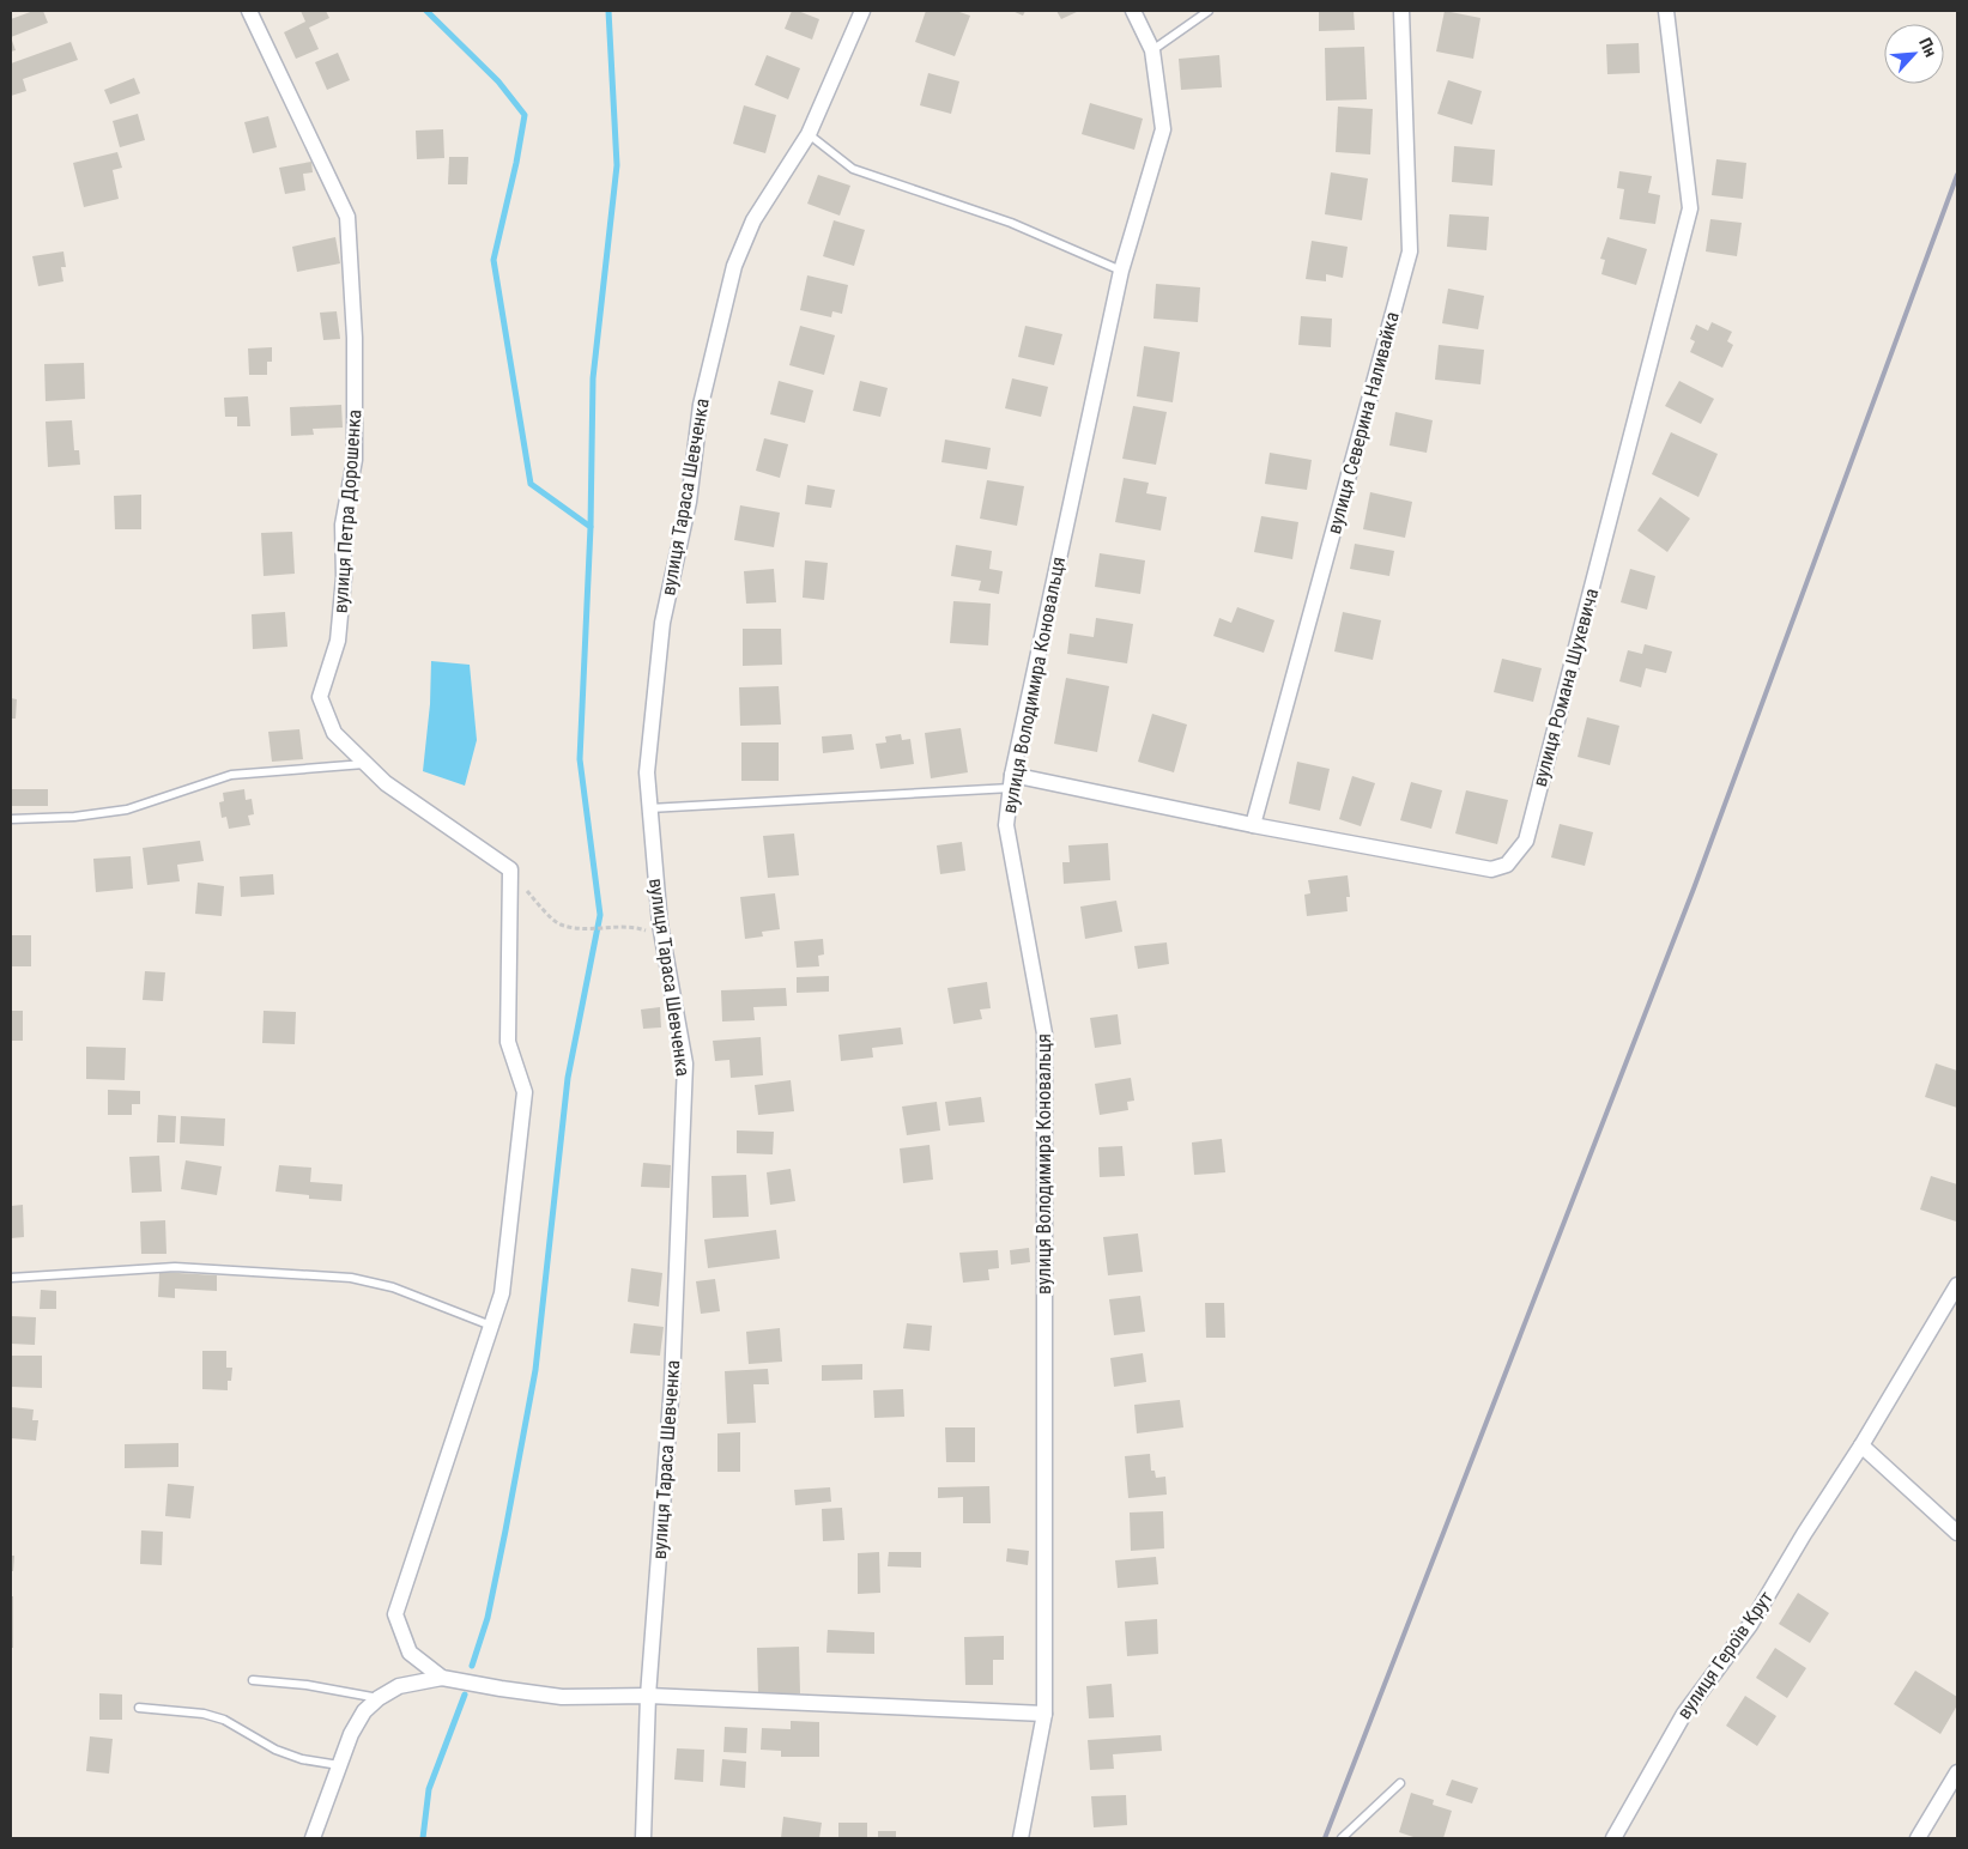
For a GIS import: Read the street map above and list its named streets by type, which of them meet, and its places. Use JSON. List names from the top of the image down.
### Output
{
  "streets": {
    "street": [
      "вулиця Северина Наливайка",
      "вулиця Тараса Шевченка",
      "вулиця Петра Дорошенка",
      "вулиця Володимира Коновальця",
      "вулиця Романа Шухевича",
      "вулиця Героїв Крут"
    ]
  },
  "crossings": [
    ["вулиця Северина Наливайка", "вулиця Романа Шухевича"],
    ["вулиця Володимира Коновальця", "вулиця Романа Шухевича"]
  ],
  "north": "top right"
}
